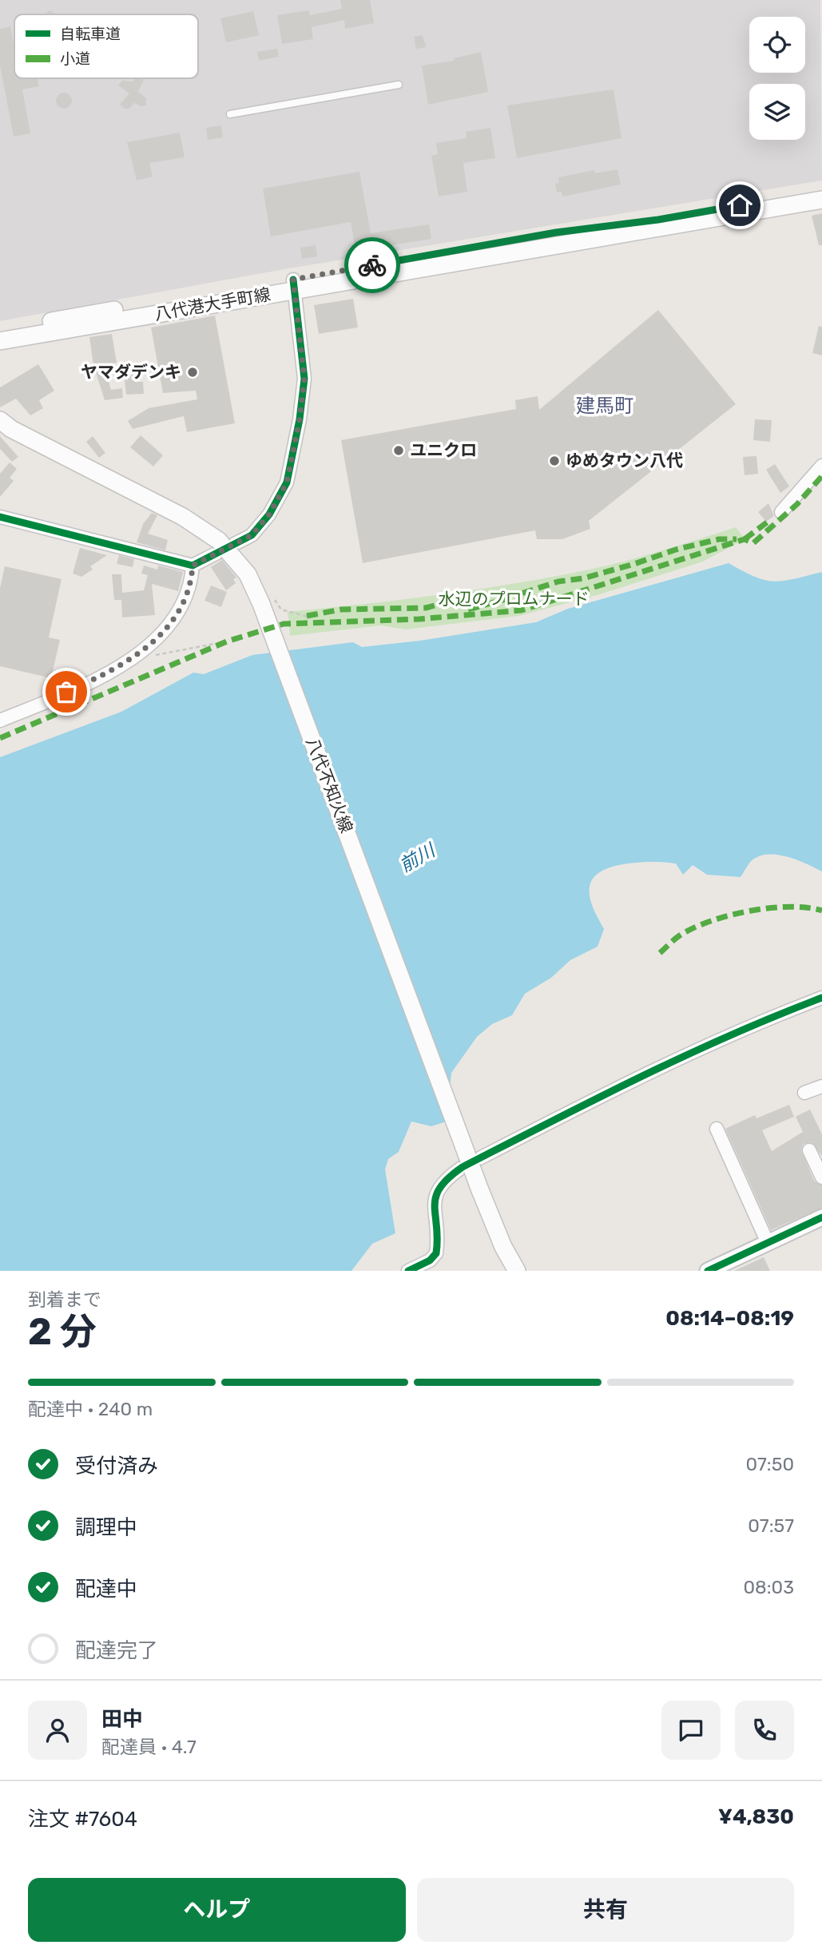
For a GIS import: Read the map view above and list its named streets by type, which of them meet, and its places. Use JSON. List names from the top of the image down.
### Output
{
  "streets": {
    "main road": ["八代港大手町線", "八代不知火線"]
  },
  "districts": ["建馬町"],
  "water": ["前川"],
  "parks": ["水辺のプロムナード"],
  "places": ["ヤマダデンキ", "ユニクロ", "ゆめタウン八代"],
  "legend": ["自転車道", "小道"],
  "page": {
    "heading": ["2 分", "到着まで", "08:14–08:19"],
    "panel": [
      "田中",
      "配達員 · 4.7",
      "注文 #7604",
      "¥4,830"
    ],
    "bar": "配達中 · 240 m",
    "list": [
      ["受付済み", "07:50"],
      ["調理中", "07:57"],
      ["配達中", "08:03"],
      "配達完了"
    ],
    "buttons": ["ヘルプ", "共有"]
  }
}
